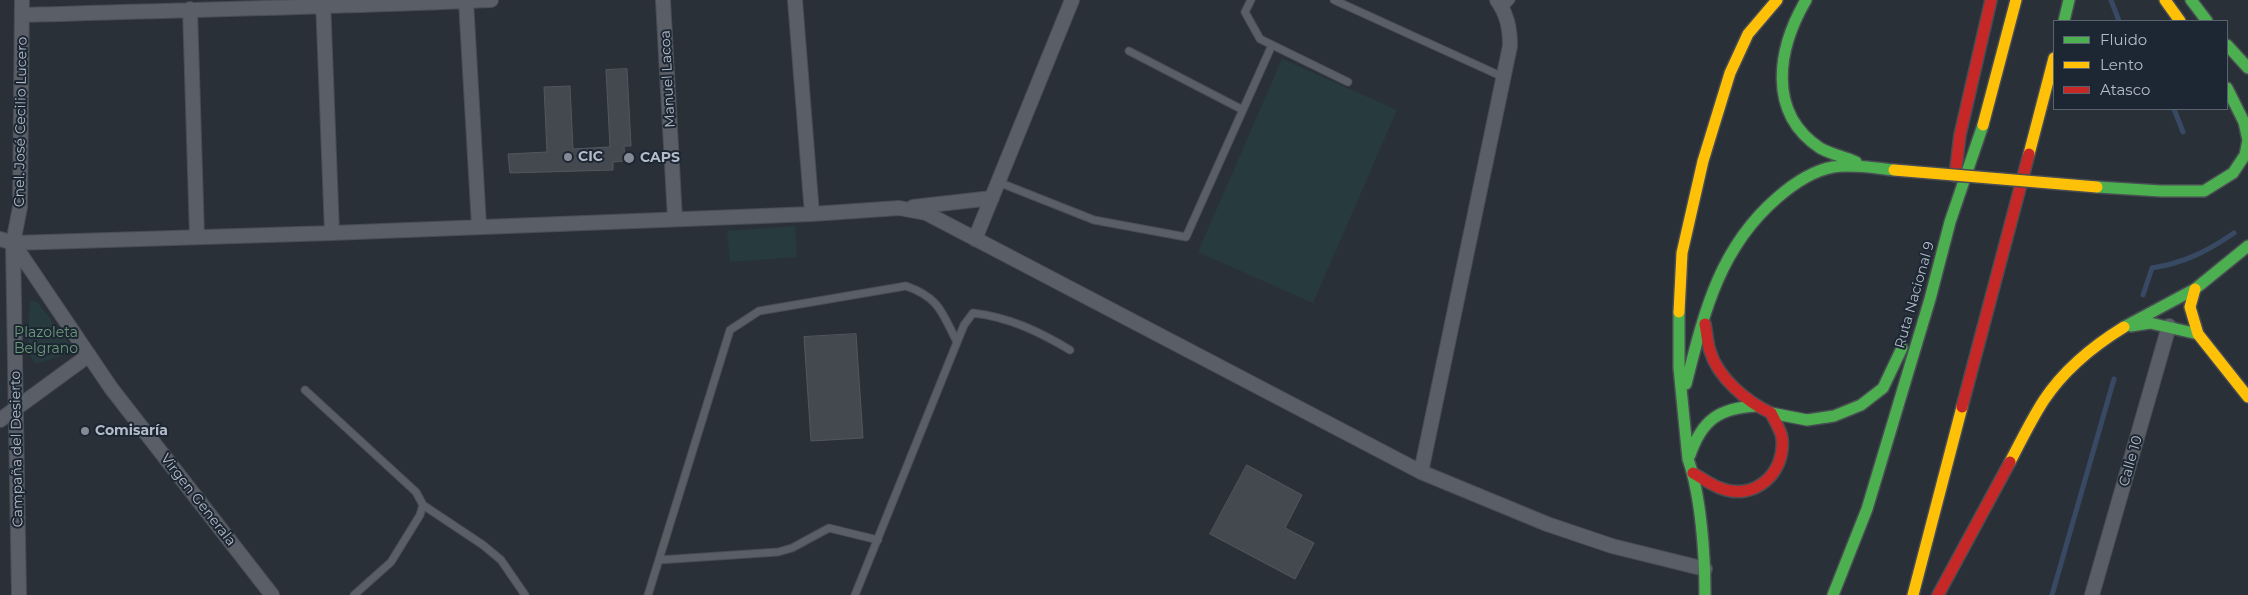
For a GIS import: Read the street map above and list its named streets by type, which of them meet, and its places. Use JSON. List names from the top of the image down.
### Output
{
  "streets": {
    "main road": ["Ruta Nacional 9"],
    "street": [
      "Manuel Lacoa",
      "Cnel. José Cecilio Lucero",
      "Campaña del Desierto",
      "Calle 10",
      "Virgen Generala"
    ]
  },
  "crossings": [
    ["Cnel. José Cecilio Lucero", "Campaña del Desierto"],
    ["Cnel. José Cecilio Lucero", "Virgen Generala"],
    ["Campaña del Desierto", "Virgen Generala"]
  ],
  "parks": ["Plazoleta Belgrano"],
  "places": ["CIC", "CAPS", "Comisaría"],
  "legend": ["Fluido", "Lento", "Atasco"]
}
